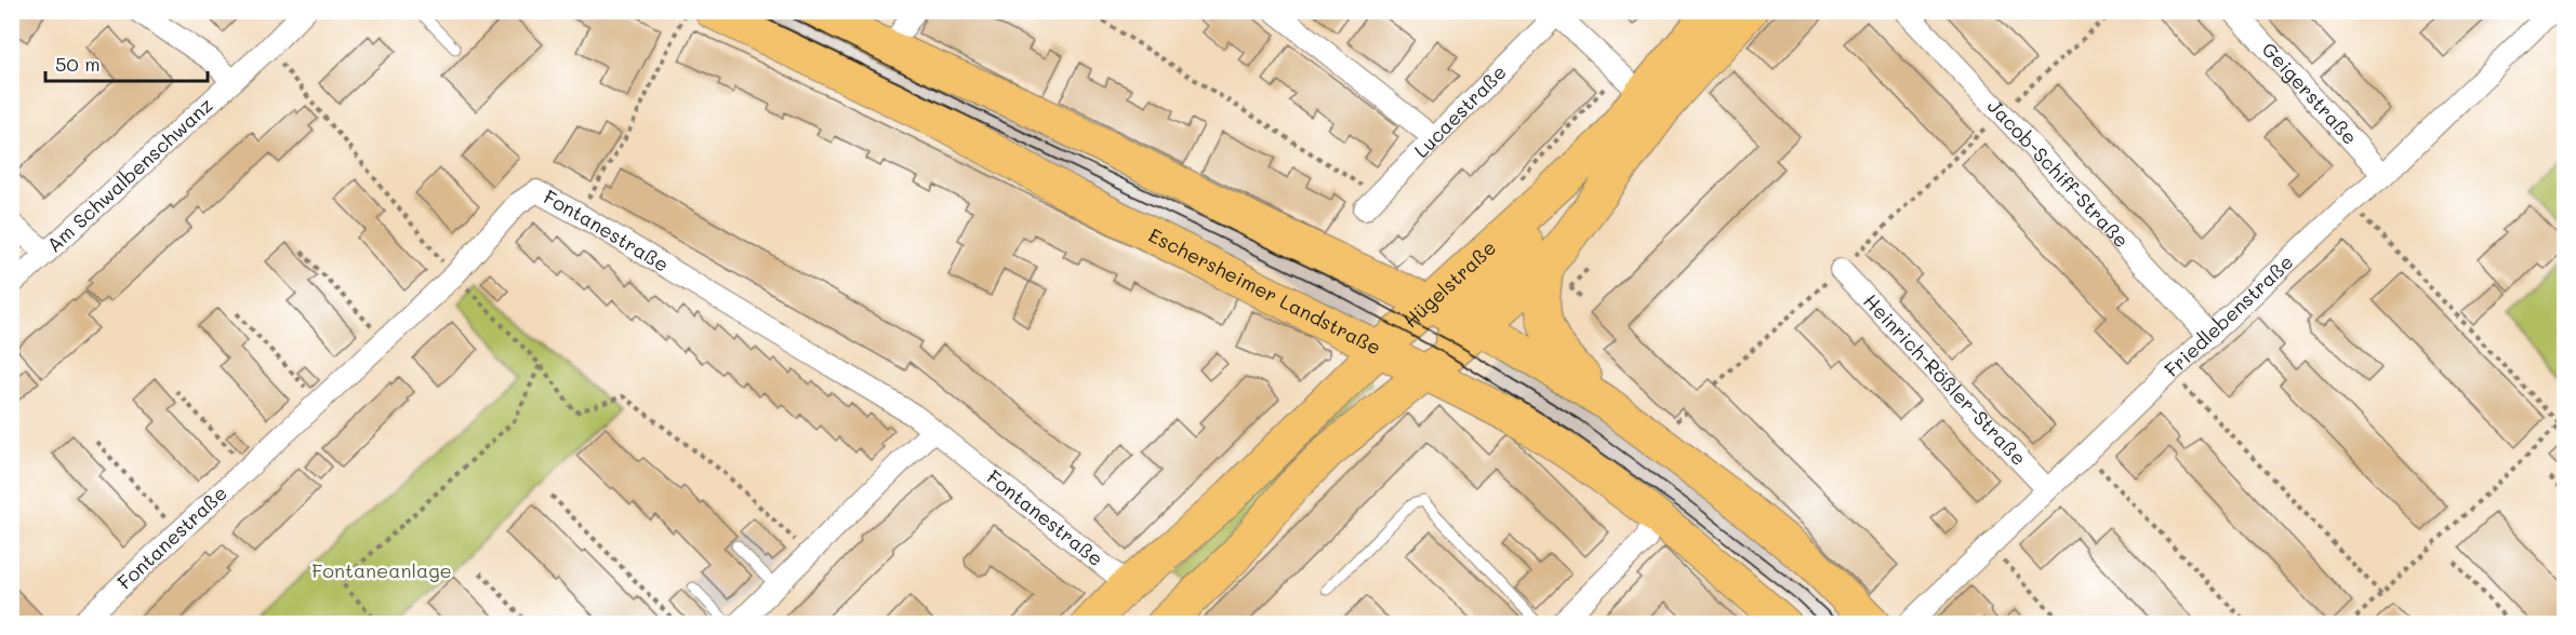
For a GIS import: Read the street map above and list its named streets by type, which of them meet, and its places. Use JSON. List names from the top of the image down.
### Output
{
  "streets": {
    "main road": ["Hügelstraße", "Eschersheimer Landstraße"],
    "street": [
      "Geigerstraße",
      "Lucaestraße",
      "Jacob-Schiff-Straße",
      "Am Schwalbenschwanz",
      "Fontanestraße",
      "Friedlebenstraße",
      "Heinrich-Rößler-Straße"
    ]
  },
  "crossings": [
    ["Geigerstraße", "Friedlebenstraße"],
    ["Jacob-Schiff-Straße", "Friedlebenstraße"],
    ["Fontanestraße", "Hügelstraße"],
    ["Hügelstraße", "Eschersheimer Landstraße"],
    ["Friedlebenstraße", "Heinrich-Rößler-Straße"]
  ],
  "parks": ["Fontaneanlage"],
  "scale_bar": "50 m"
}
